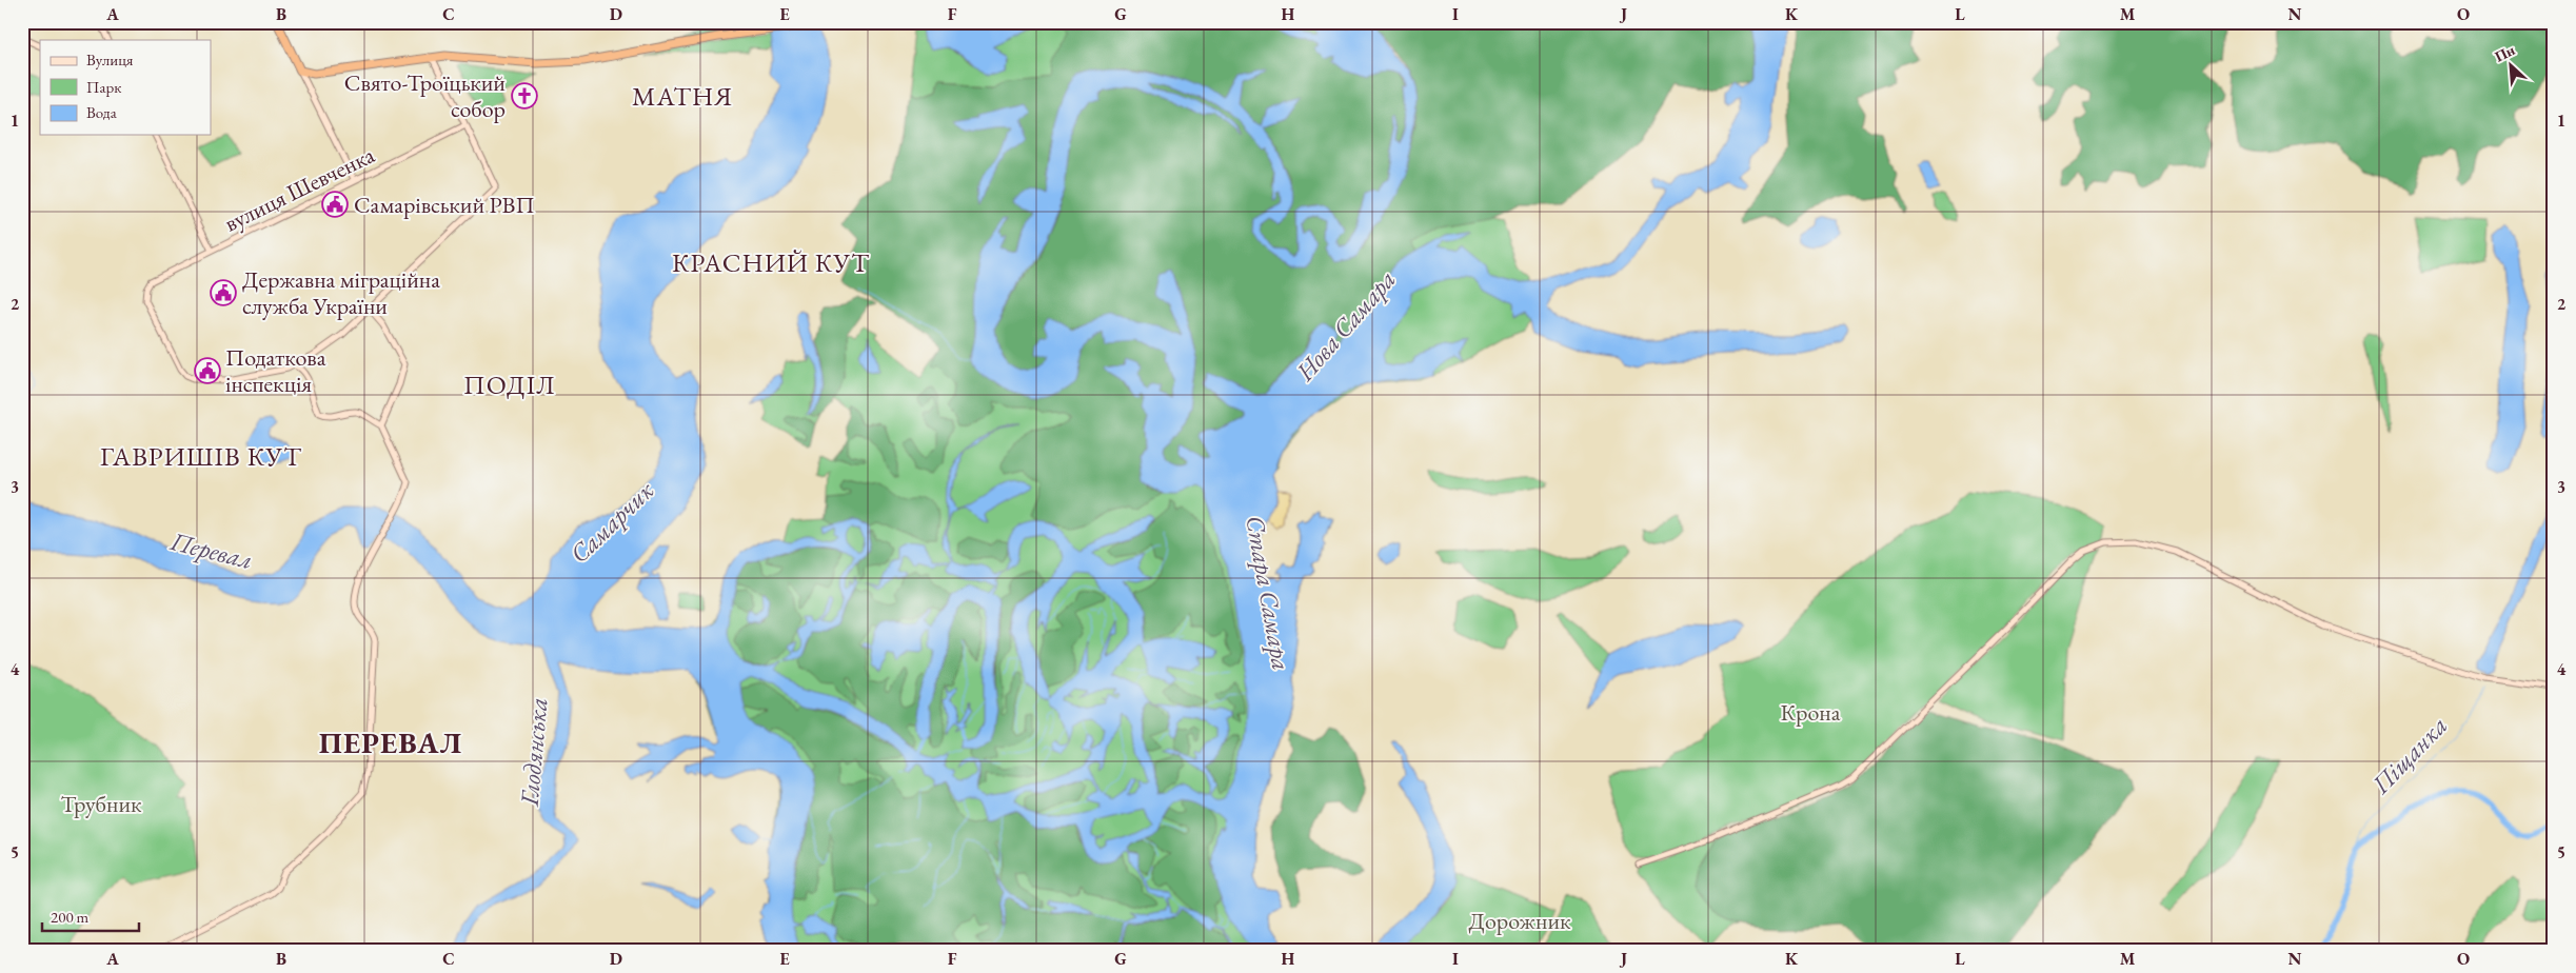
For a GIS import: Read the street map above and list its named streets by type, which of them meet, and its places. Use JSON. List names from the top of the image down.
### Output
{
  "streets": {
    "street": ["вулиця Шевченка"]
  },
  "districts": [
    "МАТНЯ",
    "КРАСНИЙ КУТ",
    "ПОДІЛ",
    "ГАВРИШІВ КУТ",
    "ПЕРЕВАЛ"
  ],
  "water": [
    "Нова Самара",
    "Самарчик",
    "Перевал",
    "Стара Самара",
    "Глодянська",
    "Піщанка"
  ],
  "parks": ["Крона", "Трубник", "Дорожник"],
  "places": {
    "church": ["Свято-Троїцький собор"],
    "public building": ["Самарівський РВП", "Державна міграційна служба України", "Податкова інспекція"]
  },
  "legend": ["Вулиця", "Парк", "Вода"],
  "scale_bar": "200 m",
  "north": "top left",
  "grid": {
    "columns": [
      "A",
      "B",
      "C",
      "D",
      "E",
      "F",
      "G",
      "H",
      "I",
      "J",
      "K",
      "L",
      "M",
      "N",
      "O"
    ],
    "rows": [
      "1",
      "2",
      "3",
      "4",
      "5"
    ]
  }
}
